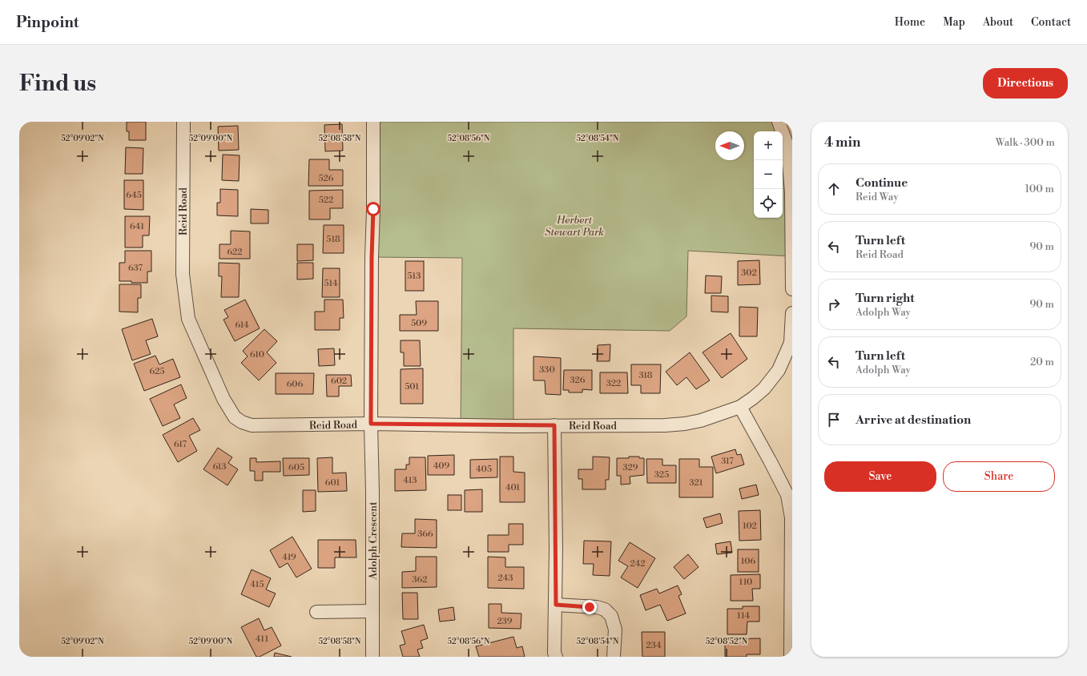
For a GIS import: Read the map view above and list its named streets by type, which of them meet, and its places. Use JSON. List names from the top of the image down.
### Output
{
  "streets": {
    "street": ["Reid Road", "Adolph Crescent"]
  },
  "crossings": [
    ["Reid Road", "Adolph Crescent"]
  ],
  "parks": ["Herbert Stewart Park"],
  "house_numbers": [
    "526",
    "645",
    "522",
    "641",
    "518",
    "622",
    "637",
    "302",
    "513",
    "514",
    "509",
    "614",
    "610",
    "330",
    "625",
    "318",
    "326",
    "602",
    "322",
    "606",
    "501",
    "617",
    "317",
    "409",
    "613",
    "605",
    "329",
    "405",
    "325",
    "413",
    "601",
    "321",
    "401",
    "102",
    "366",
    "419",
    "106",
    "242",
    "243",
    "362",
    "110",
    "415",
    "114",
    "239",
    "411",
    "234"
  ],
  "north": "left",
  "page": {
    "header": "Pinpoint",
    "nav": [
      "Home",
      "Map",
      "About",
      "Contact"
    ],
    "buttons": [
      "Directions",
      ["Save", "Share"]
    ],
    "title": "Find us",
    "heading": ["4 min", "Walk · 300 m"],
    "map_buttons": ["+", "−"],
    "list": [
      ["Continue", "Reid Way", "100 m"],
      ["Turn left", "Reid Road", "90 m"],
      ["Turn right", "Adolph Way", "90 m"],
      ["Turn left", "Adolph Way", "20 m"],
      "Arrive at destination"
    ]
  },
  "coordinates": [
    "52°09'02\"N",
    "52°09'00\"N",
    "52°08'58\"N",
    "52°08'56\"N",
    "52°08'54\"N",
    "52°08'52\"N"
  ]
}
